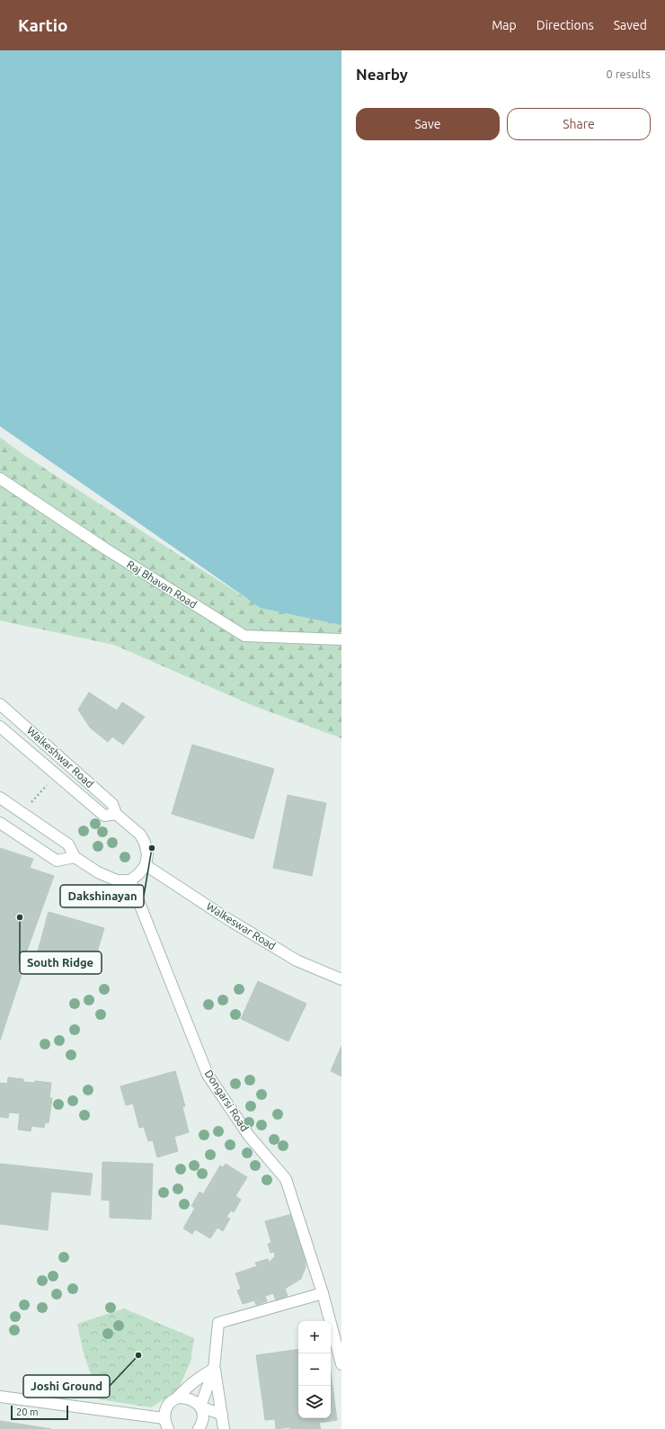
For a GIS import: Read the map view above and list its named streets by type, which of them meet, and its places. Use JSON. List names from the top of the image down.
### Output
{
  "streets": {
    "street": [
      "Raj Bhavan Road",
      "Walkeshwar Road",
      "Walkeswar Road",
      "Dongarsi Road"
    ]
  },
  "crossings": [
    ["Walkeshwar Road", "Walkeswar Road"]
  ],
  "places": ["Dakshinayan", "South Ridge", "Joshi Ground"],
  "scale_bar": "20 m",
  "page": {
    "header": "Kartio",
    "nav": ["Map", "Directions", "Saved"],
    "heading": ["Nearby", "0 results"],
    "buttons": ["Save", "Share"],
    "map_buttons": ["+", "−"],
    "scale": "20 m"
  }
}
